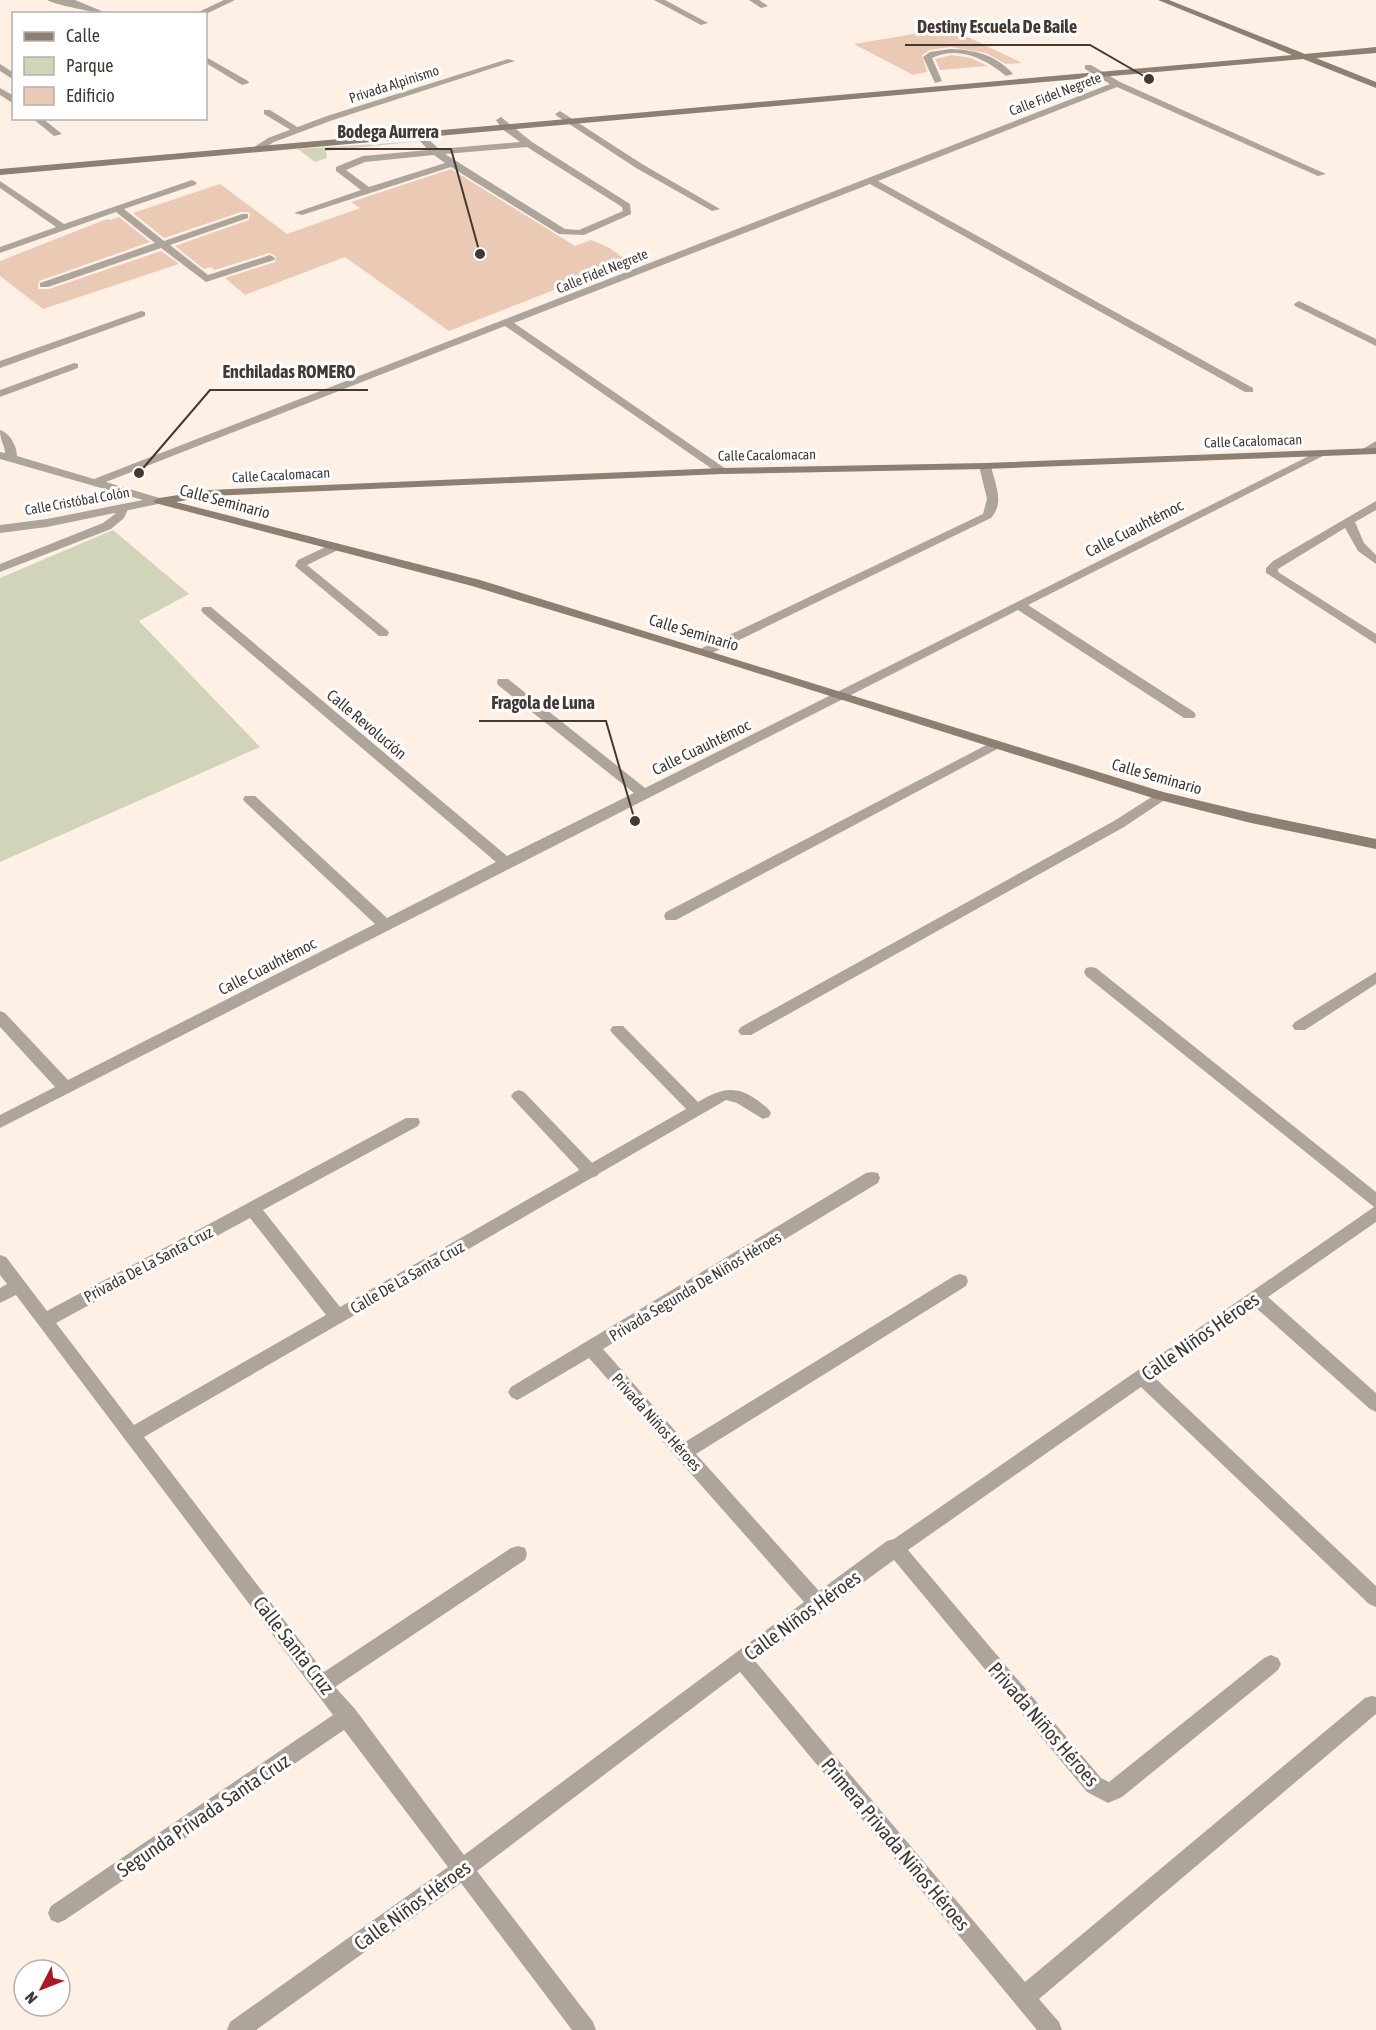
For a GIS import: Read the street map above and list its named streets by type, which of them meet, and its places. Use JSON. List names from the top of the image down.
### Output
{
  "streets": {
    "main road": ["Calle Cacalomacan", "Calle Seminario"],
    "street": [
      "Privada Alpinismo",
      "Calle Fidel Negrete",
      "Calle Cristóbal Colón",
      "Calle Cuauhtémoc",
      "Calle Revolución",
      "Privada De La Santa Cruz",
      "Calle De La Santa Cruz",
      "Privada Segunda De Niños Héroes",
      "Calle Niños Héroes",
      "Privada Niños Héroes",
      "Calle Santa Cruz",
      "Segunda Privada Santa Cruz",
      "Primera Privada Niños Héroes"
    ]
  },
  "crossings": [
    ["Calle Fidel Negrete", "Calle Seminario"],
    ["Calle Cacalomacan", "Calle Cristóbal Colón"],
    ["Calle Cacalomacan", "Calle Seminario"],
    ["Calle Cacalomacan", "Calle Cuauhtémoc"],
    ["Calle Cristóbal Colón", "Calle Seminario"],
    ["Calle Seminario", "Calle Cuauhtémoc"],
    ["Calle Cuauhtémoc", "Calle Revolución"],
    ["Privada De La Santa Cruz", "Calle Santa Cruz"],
    ["Calle De La Santa Cruz", "Calle Santa Cruz"],
    ["Privada Segunda De Niños Héroes", "Privada Niños Héroes"],
    ["Calle Niños Héroes", "Privada Niños Héroes"],
    ["Calle Niños Héroes", "Calle Santa Cruz"],
    ["Calle Niños Héroes", "Primera Privada Niños Héroes"],
    ["Calle Santa Cruz", "Segunda Privada Santa Cruz"]
  ],
  "places": [
    "Destiny Escuela De Baile",
    "Bodega Aurrera",
    "Enchiladas ROMERO",
    "Fragola de Luna"
  ],
  "legend": ["Calle", "Parque", "Edificio"],
  "north": "bottom left"
}
